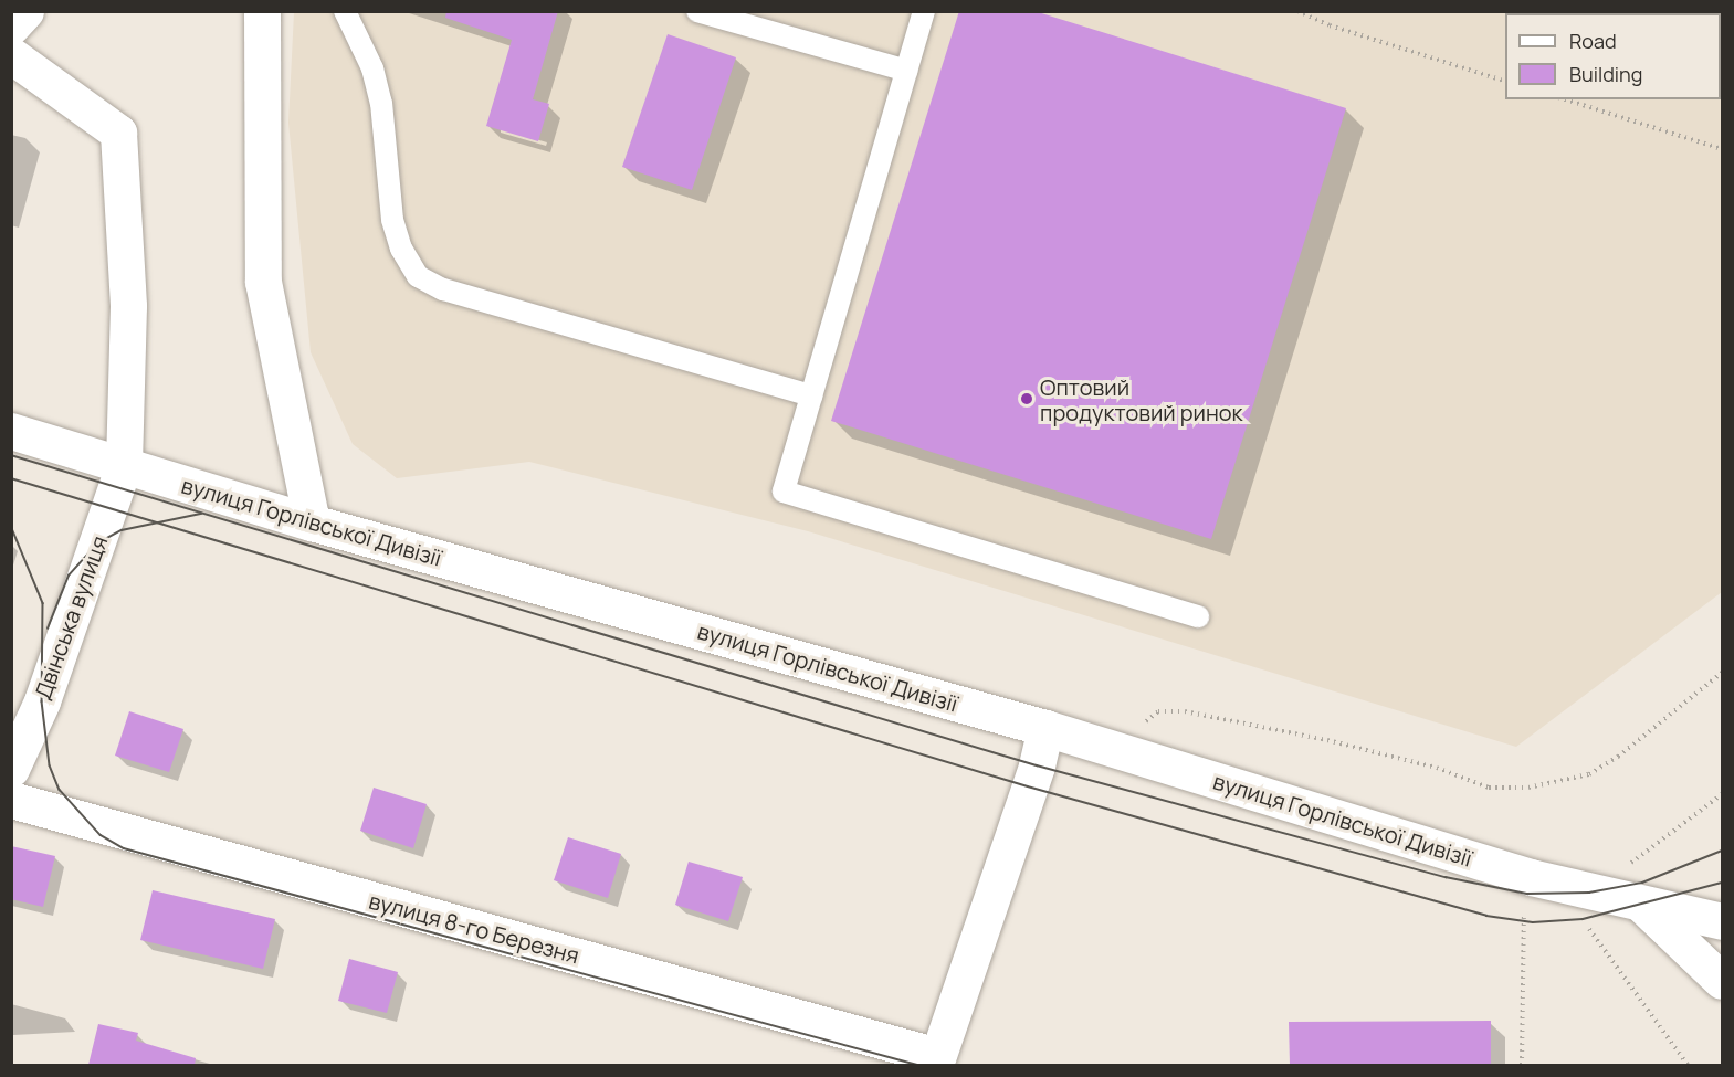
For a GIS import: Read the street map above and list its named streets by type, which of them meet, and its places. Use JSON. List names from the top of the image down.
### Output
{
  "streets": {
    "street": ["вулиця Горлівської Дивізії", "Двінська вулиця", "вулиця 8-го Березня"]
  },
  "crossings": [
    ["вулиця Горлівської Дивізії", "Двінська вулиця"]
  ],
  "places": ["Оптовий продуктовий ринок"],
  "legend": ["Road", "Building"]
}
